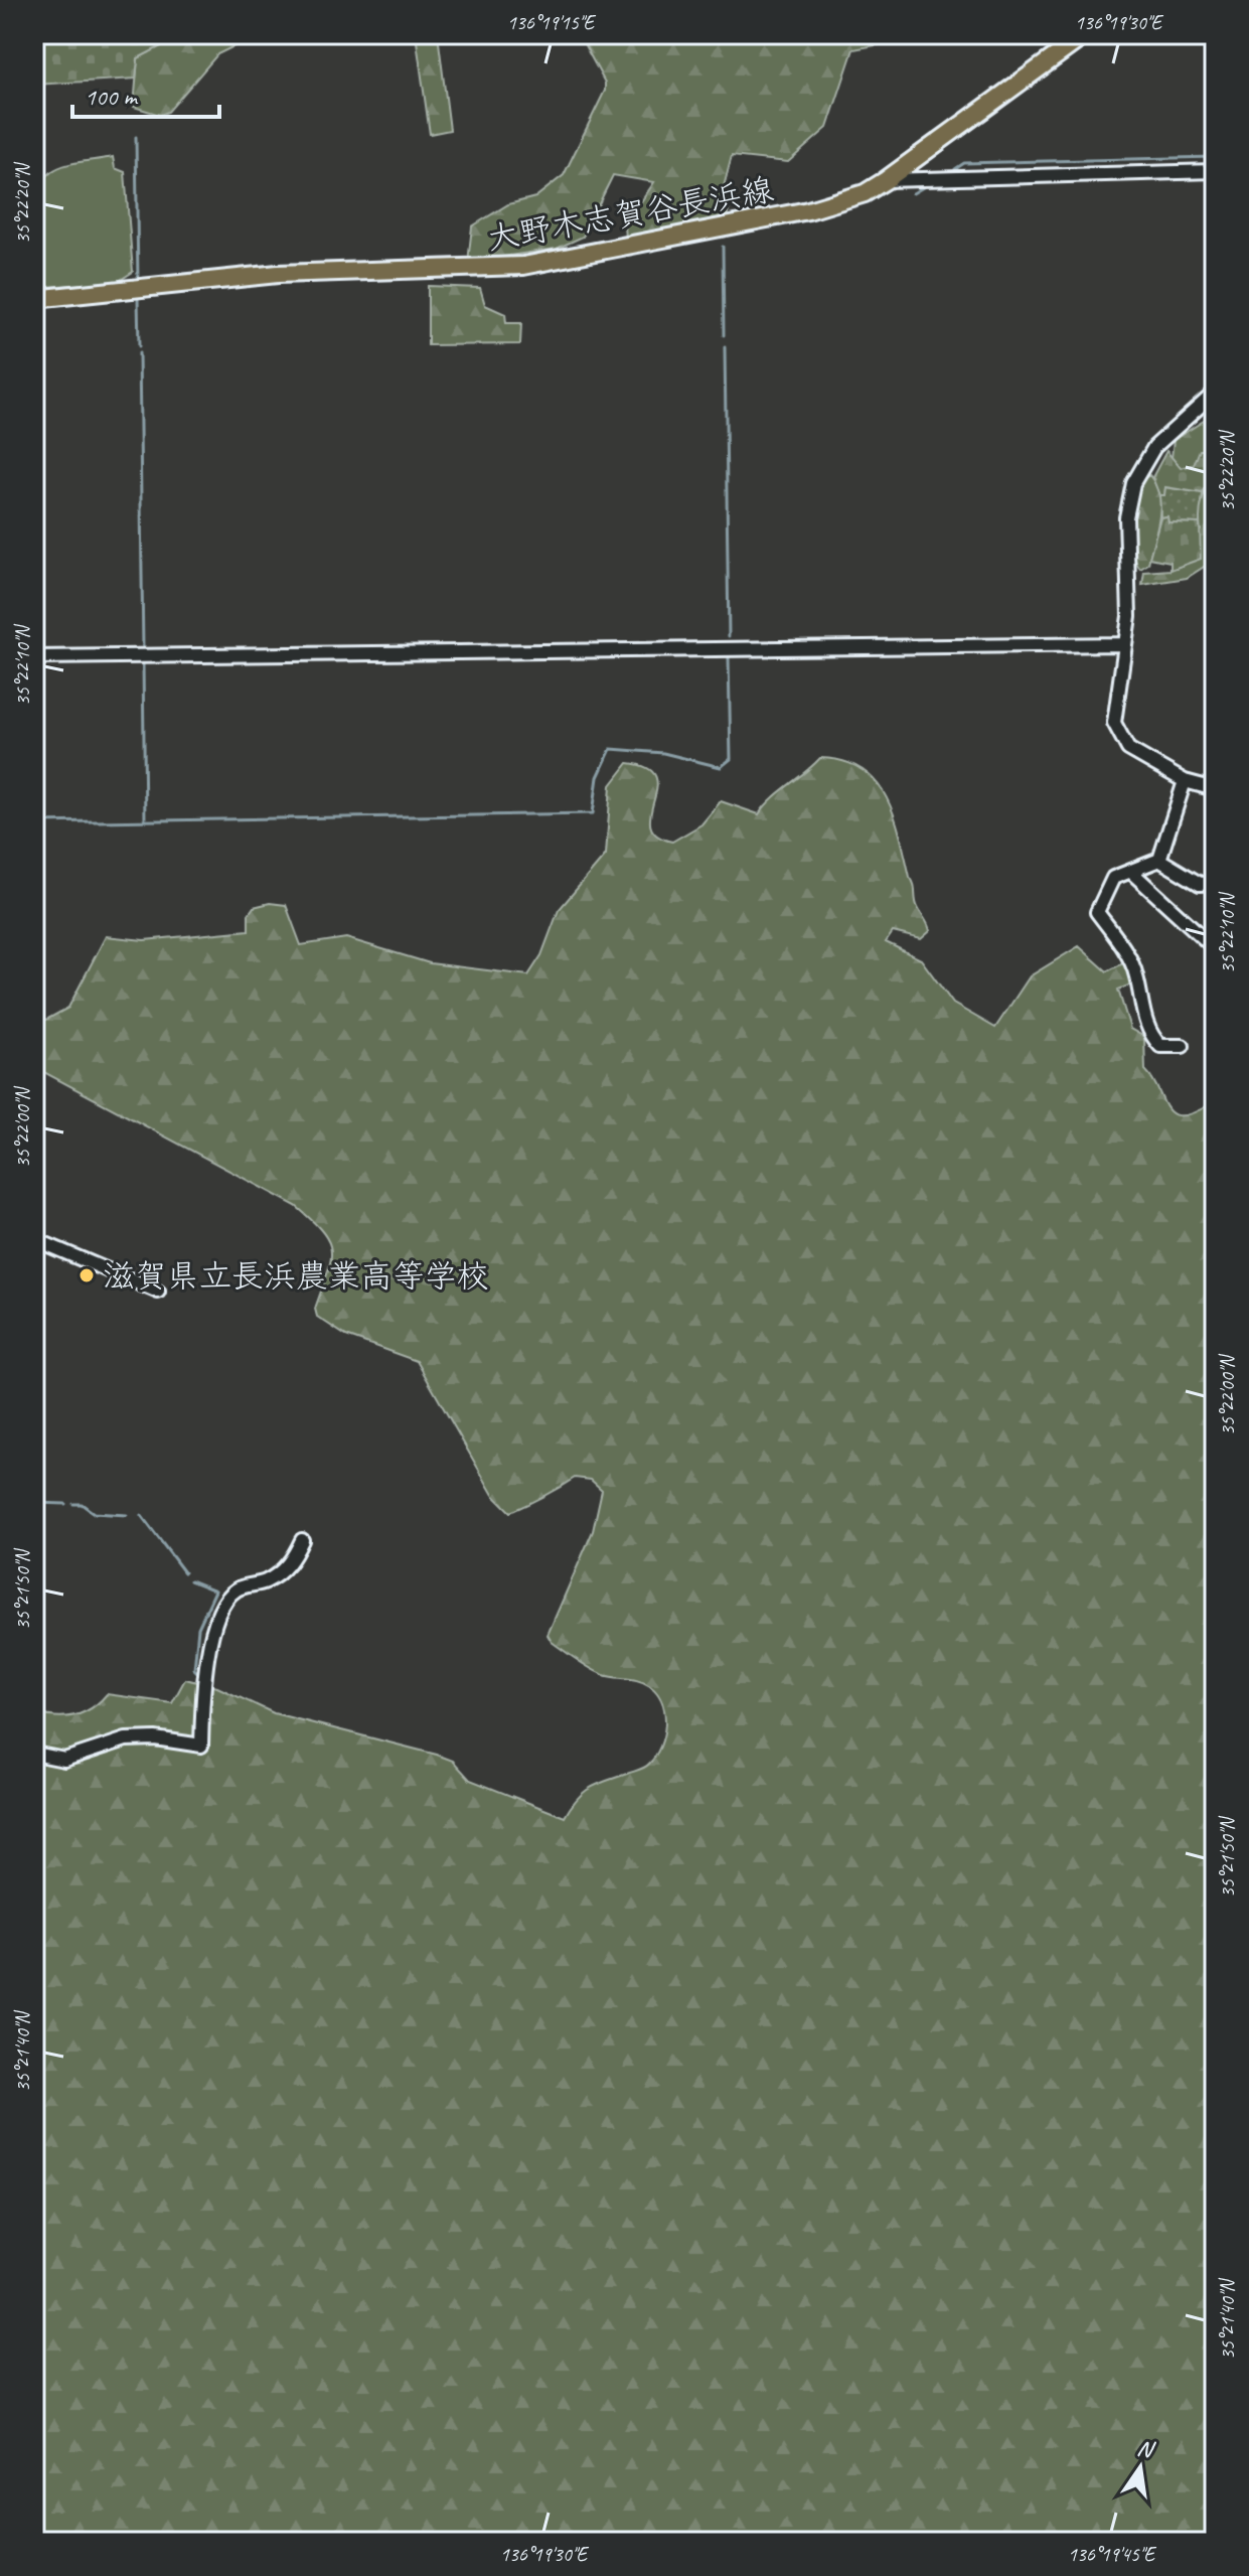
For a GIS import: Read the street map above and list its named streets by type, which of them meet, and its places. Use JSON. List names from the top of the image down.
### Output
{
  "streets": {
    "main road": ["大野木志賀谷長浜線"]
  },
  "places": ["滋賀県立長浜農業高等学校"],
  "scale_bar": "100 m",
  "north": "top",
  "coordinates": [
    "136°19'15\"E",
    "136°19'30\"E",
    "35°22'20\"N",
    "35°22'10\"N",
    "35°22'00\"N",
    "35°21'50\"N",
    "35°21'40\"N",
    "136°19'45\"E"
  ]
}
